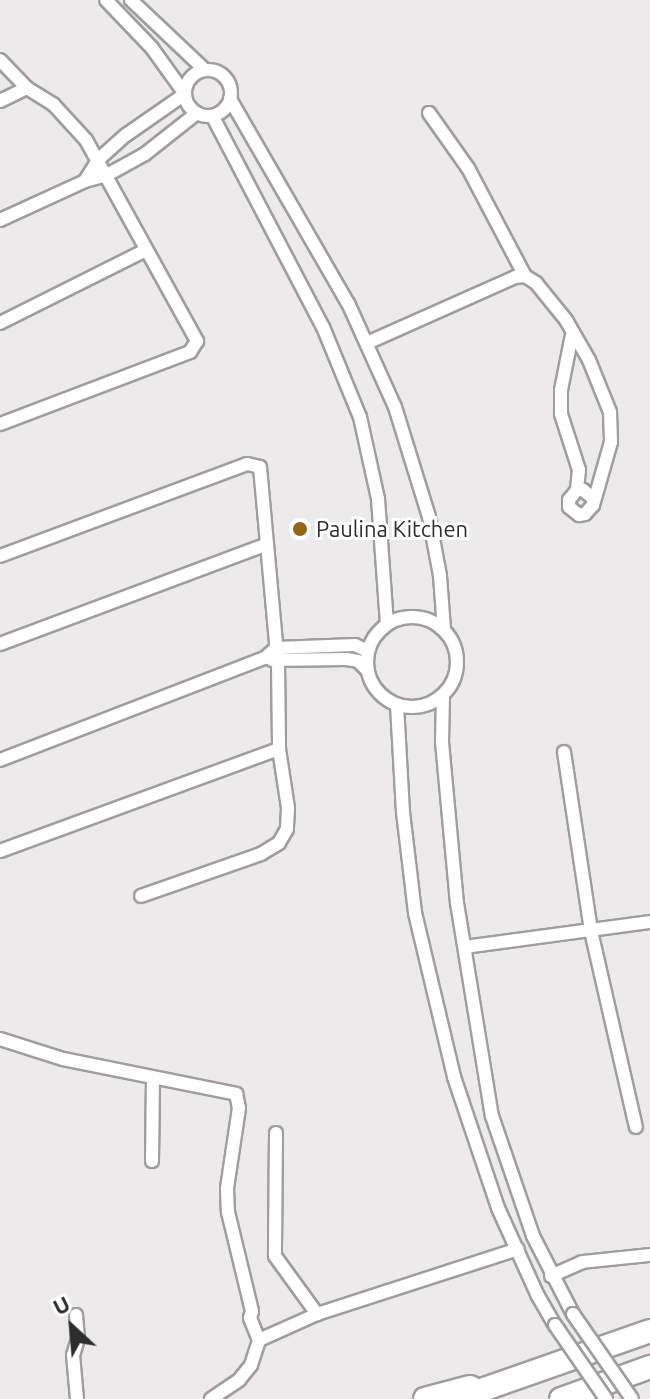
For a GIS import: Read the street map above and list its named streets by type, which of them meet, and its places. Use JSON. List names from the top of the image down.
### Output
{
  "places": ["Paulina Kitchen"],
  "north": "top left"
}
